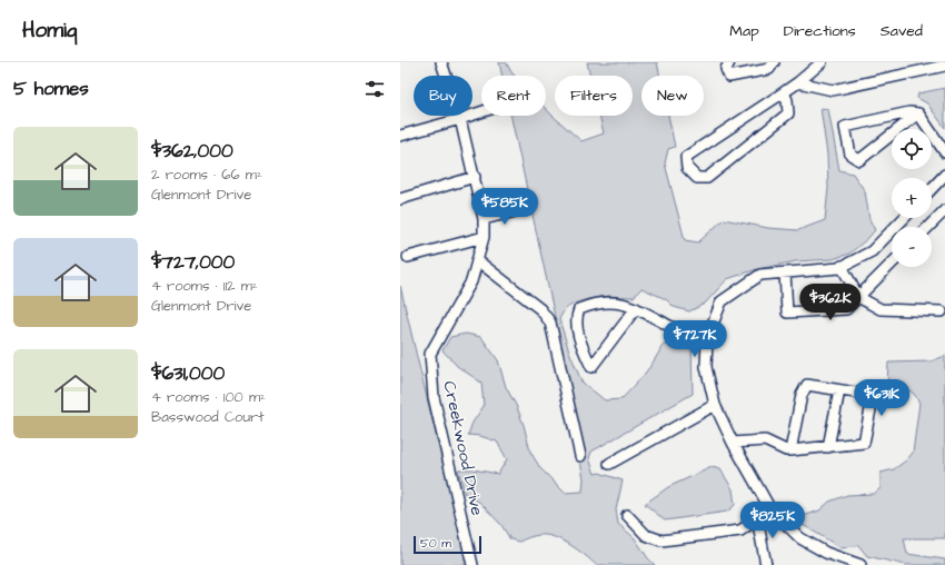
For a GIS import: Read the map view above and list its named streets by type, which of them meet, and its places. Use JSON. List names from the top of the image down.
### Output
{
  "streets": {
    "street": ["Creekwood Drive"]
  },
  "scale_bar": "50 m",
  "page": {
    "header": "Homiq",
    "nav": ["Map", "Directions", "Saved"],
    "heading": "5 homes",
    "chip": [
      "Buy",
      "Rent",
      "Filters",
      "New"
    ],
    "list": [
      {
        "name": "$362,000",
        "note": "2 rooms · 66 m² · Glenmont Drive"
      },
      {
        "name": "$727,000",
        "note": "4 rooms · 112 m² · Glenmont Drive"
      },
      {
        "name": "$631,000",
        "note": "4 rooms · 100 m² · Basswood Court"
      }
    ],
    "map_buttons": ["+", "−"],
    "price": [
      "$585K",
      "$362K",
      "$727K",
      "$631K",
      "$825K"
    ],
    "scale": "50 m"
  }
}
